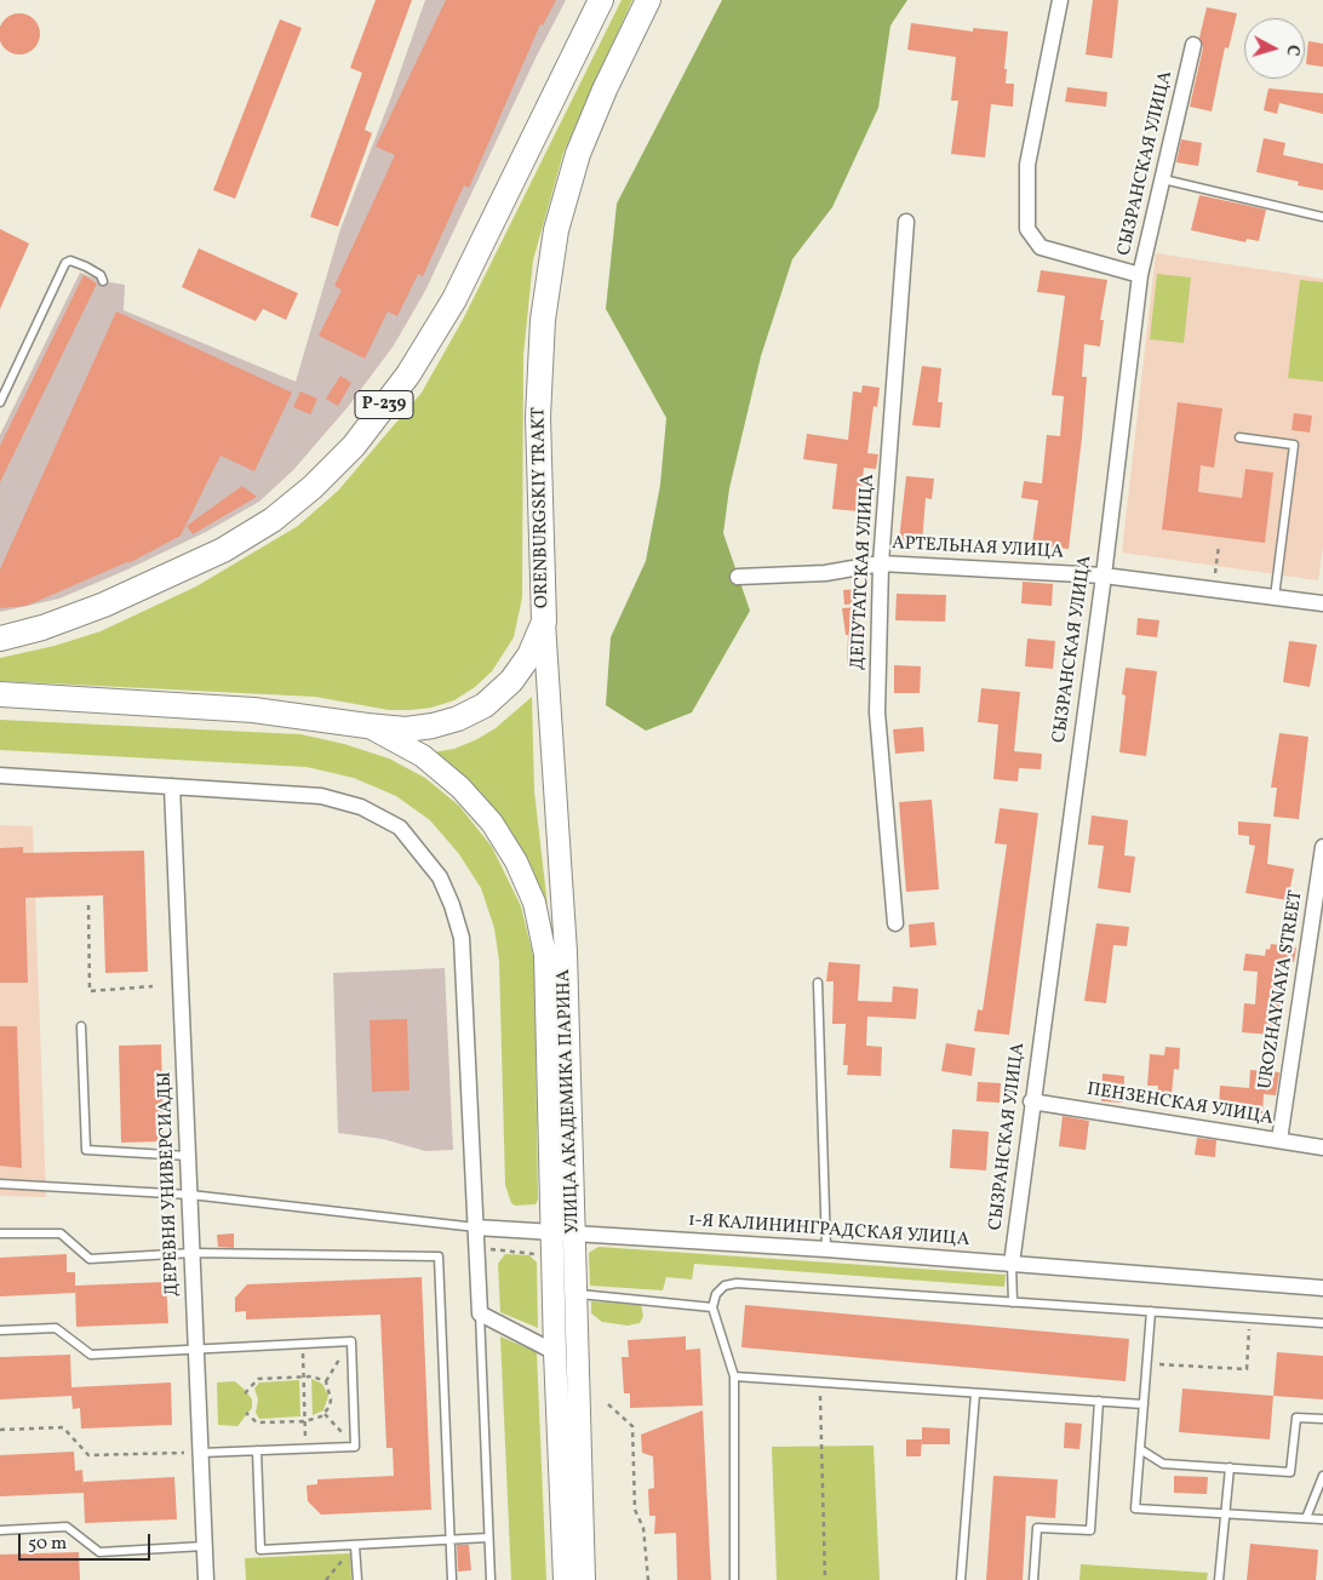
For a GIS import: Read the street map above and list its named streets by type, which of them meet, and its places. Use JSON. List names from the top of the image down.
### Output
{
  "streets": {
    "main road": ["Р-239", "ORENBURGSKIY TRAKT", "УЛИЦА АКАДЕМИКА ПАРИНА"],
    "street": [
      "СЫЗРАНСКАЯ УЛИЦА",
      "АРТЕЛЬНАЯ УЛИЦА",
      "ДЕПУТАТСКАЯ УЛИЦА",
      "UROZHAYNAYA STREET",
      "ПЕНЗЕНСКАЯ УЛИЦА",
      "ДЕРЕВНЯ УНИВЕРСИАДЫ",
      "1-Я КАЛИНИНГРАДСКАЯ УЛИЦА"
    ]
  },
  "crossings": [
    ["СЫЗРАНСКАЯ УЛИЦА", "АРТЕЛЬНАЯ УЛИЦА"],
    ["СЫЗРАНСКАЯ УЛИЦА", "ПЕНЗЕНСКАЯ УЛИЦА"],
    ["СЫЗРАНСКАЯ УЛИЦА", "1-Я КАЛИНИНГРАДСКАЯ УЛИЦА"],
    ["ORENBURGSKIY TRAKT", "УЛИЦА АКАДЕМИКА ПАРИНА"],
    ["АРТЕЛЬНАЯ УЛИЦА", "ДЕПУТАТСКАЯ УЛИЦА"],
    ["UROZHAYNAYA STREET", "ПЕНЗЕНСКАЯ УЛИЦА"],
    ["УЛИЦА АКАДЕМИКА ПАРИНА", "1-Я КАЛИНИНГРАДСКАЯ УЛИЦА"]
  ],
  "scale_bar": "50 m",
  "north": "right"
}
